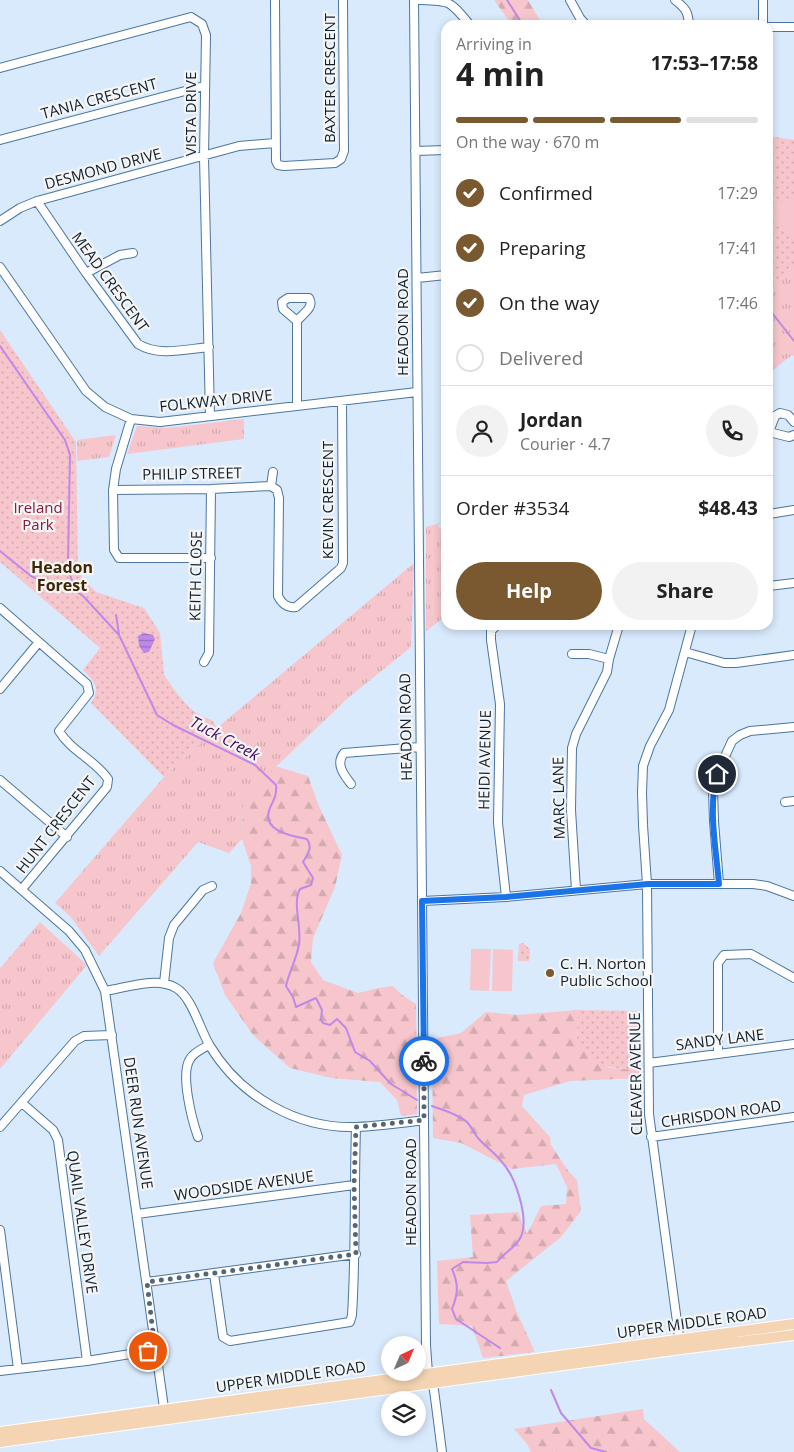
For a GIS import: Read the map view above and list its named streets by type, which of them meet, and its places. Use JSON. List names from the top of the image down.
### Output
{
  "streets": {
    "main road": ["UPPER MIDDLE ROAD"],
    "street": [
      "BAXTER CRESCENT",
      "TANIA CRESCENT",
      "VISTA DRIVE",
      "DESMOND DRIVE",
      "MEAD CRESCENT",
      "HEADON ROAD",
      "FOLKWAY DRIVE",
      "PHILIP STREET",
      "KEVIN CRESCENT",
      "KEITH CLOSE",
      "HEIDI AVENUE",
      "MARC LANE",
      "HUNT CRESCENT",
      "SANDY LANE",
      "CLEAVER AVENUE",
      "CHRISDON ROAD",
      "DEER RUN AVENUE",
      "WOODSIDE AVENUE",
      "QUAIL VALLEY DRIVE"
    ]
  },
  "crossings": [
    ["BAXTER CRESCENT", "DESMOND DRIVE"],
    ["TANIA CRESCENT", "VISTA DRIVE"],
    ["VISTA DRIVE", "DESMOND DRIVE"],
    ["VISTA DRIVE", "MEAD CRESCENT"],
    ["VISTA DRIVE", "FOLKWAY DRIVE"],
    ["DESMOND DRIVE", "MEAD CRESCENT"],
    ["HEADON ROAD", "FOLKWAY DRIVE"],
    ["HEADON ROAD", "UPPER MIDDLE ROAD"],
    ["FOLKWAY DRIVE", "KEVIN CRESCENT"],
    ["PHILIP STREET", "KEVIN CRESCENT"],
    ["PHILIP STREET", "KEITH CLOSE"],
    ["HUNT CRESCENT", "DEER RUN AVENUE"],
    ["SANDY LANE", "CLEAVER AVENUE"],
    ["CLEAVER AVENUE", "CHRISDON ROAD"],
    ["CLEAVER AVENUE", "UPPER MIDDLE ROAD"],
    ["DEER RUN AVENUE", "WOODSIDE AVENUE"],
    ["DEER RUN AVENUE", "UPPER MIDDLE ROAD"]
  ],
  "districts": ["Headon Forest"],
  "water": ["Tuck Creek"],
  "parks": ["Ireland Park"],
  "places": ["C. H. Norton Public School"],
  "north": "top right",
  "page": {
    "heading": ["4 min", "Arriving in", "17:53–17:58"],
    "panel": [
      "Jordan",
      "Courier · 4.7",
      "Order #3534",
      "$48.43"
    ],
    "bar": "On the way · 670 m",
    "list": [
      ["Confirmed", "17:29"],
      ["Preparing", "17:41"],
      ["On the way", "17:46"],
      "Delivered"
    ],
    "buttons": ["Help", "Share"]
  }
}
